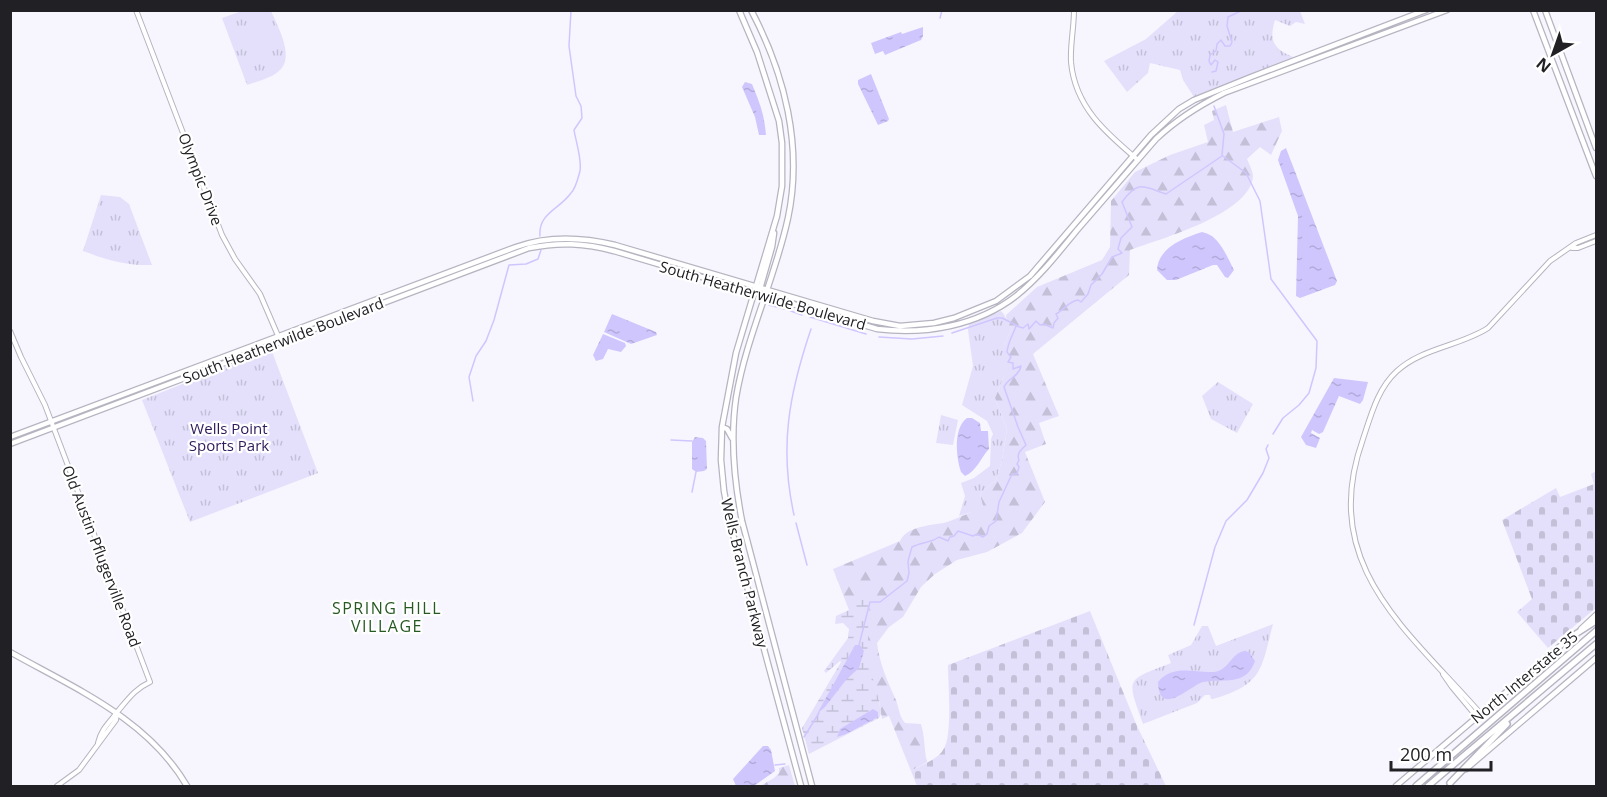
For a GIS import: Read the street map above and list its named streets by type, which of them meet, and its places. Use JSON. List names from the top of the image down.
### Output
{
  "streets": {
    "main road": ["South Heatherwilde Boulevard", "Wells Branch Parkway", "North Interstate 35"],
    "street": ["Olympic Drive", "Old Austin Pflugerville Road"]
  },
  "crossings": [
    ["Olympic Drive", "South Heatherwilde Boulevard"],
    ["South Heatherwilde Boulevard", "Old Austin Pflugerville Road"],
    ["South Heatherwilde Boulevard", "Wells Branch Parkway"]
  ],
  "districts": ["SPRING HILL VILLAGE"],
  "parks": ["Wells Point Sports Park"],
  "scale_bar": "200 m",
  "north": "bottom left"
}
